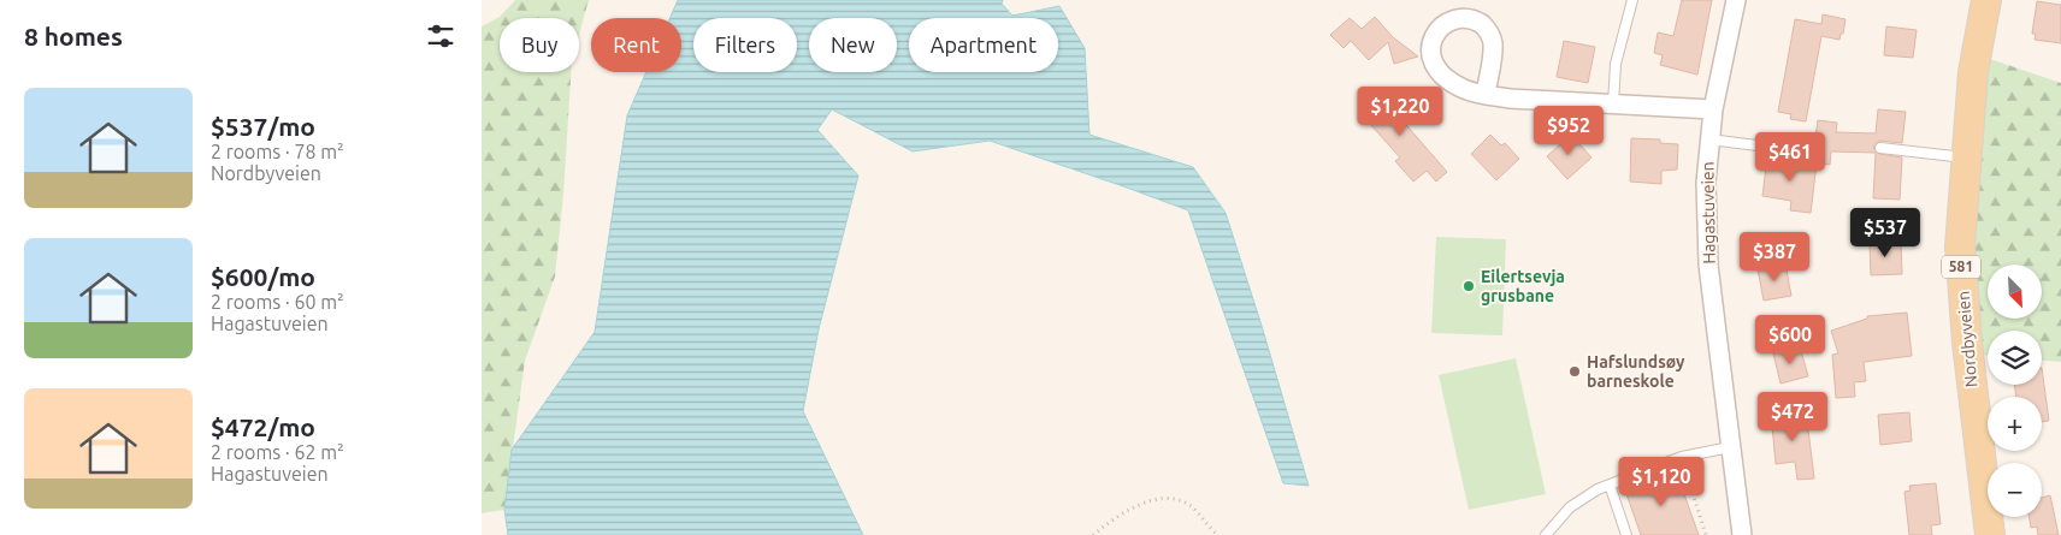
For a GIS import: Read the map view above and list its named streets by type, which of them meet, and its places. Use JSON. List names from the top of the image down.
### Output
{
  "streets": {
    "main road": ["581", "Nordbyveien"],
    "street": ["Hagastuveien"]
  },
  "places": ["Eilertsevja grusbane", "Hafslundsøy barneskole"],
  "north": "bottom right",
  "page": {
    "heading": "8 homes",
    "chip": [
      "Buy",
      "Rent",
      "Filters",
      "New",
      "Apartment"
    ],
    "list": [
      {
        "name": "$537/mo",
        "note": "2 rooms · 78 m² · Nordbyveien"
      },
      {
        "name": "$600/mo",
        "note": "2 rooms · 60 m² · Hagastuveien"
      },
      {
        "name": "$472/mo",
        "note": "2 rooms · 62 m² · Hagastuveien"
      }
    ],
    "price": [
      "$1,220",
      "$952",
      "$461",
      "$537",
      "$387",
      "$600",
      "$472",
      "$1,120"
    ],
    "map_buttons": ["+", "−"]
  }
}
